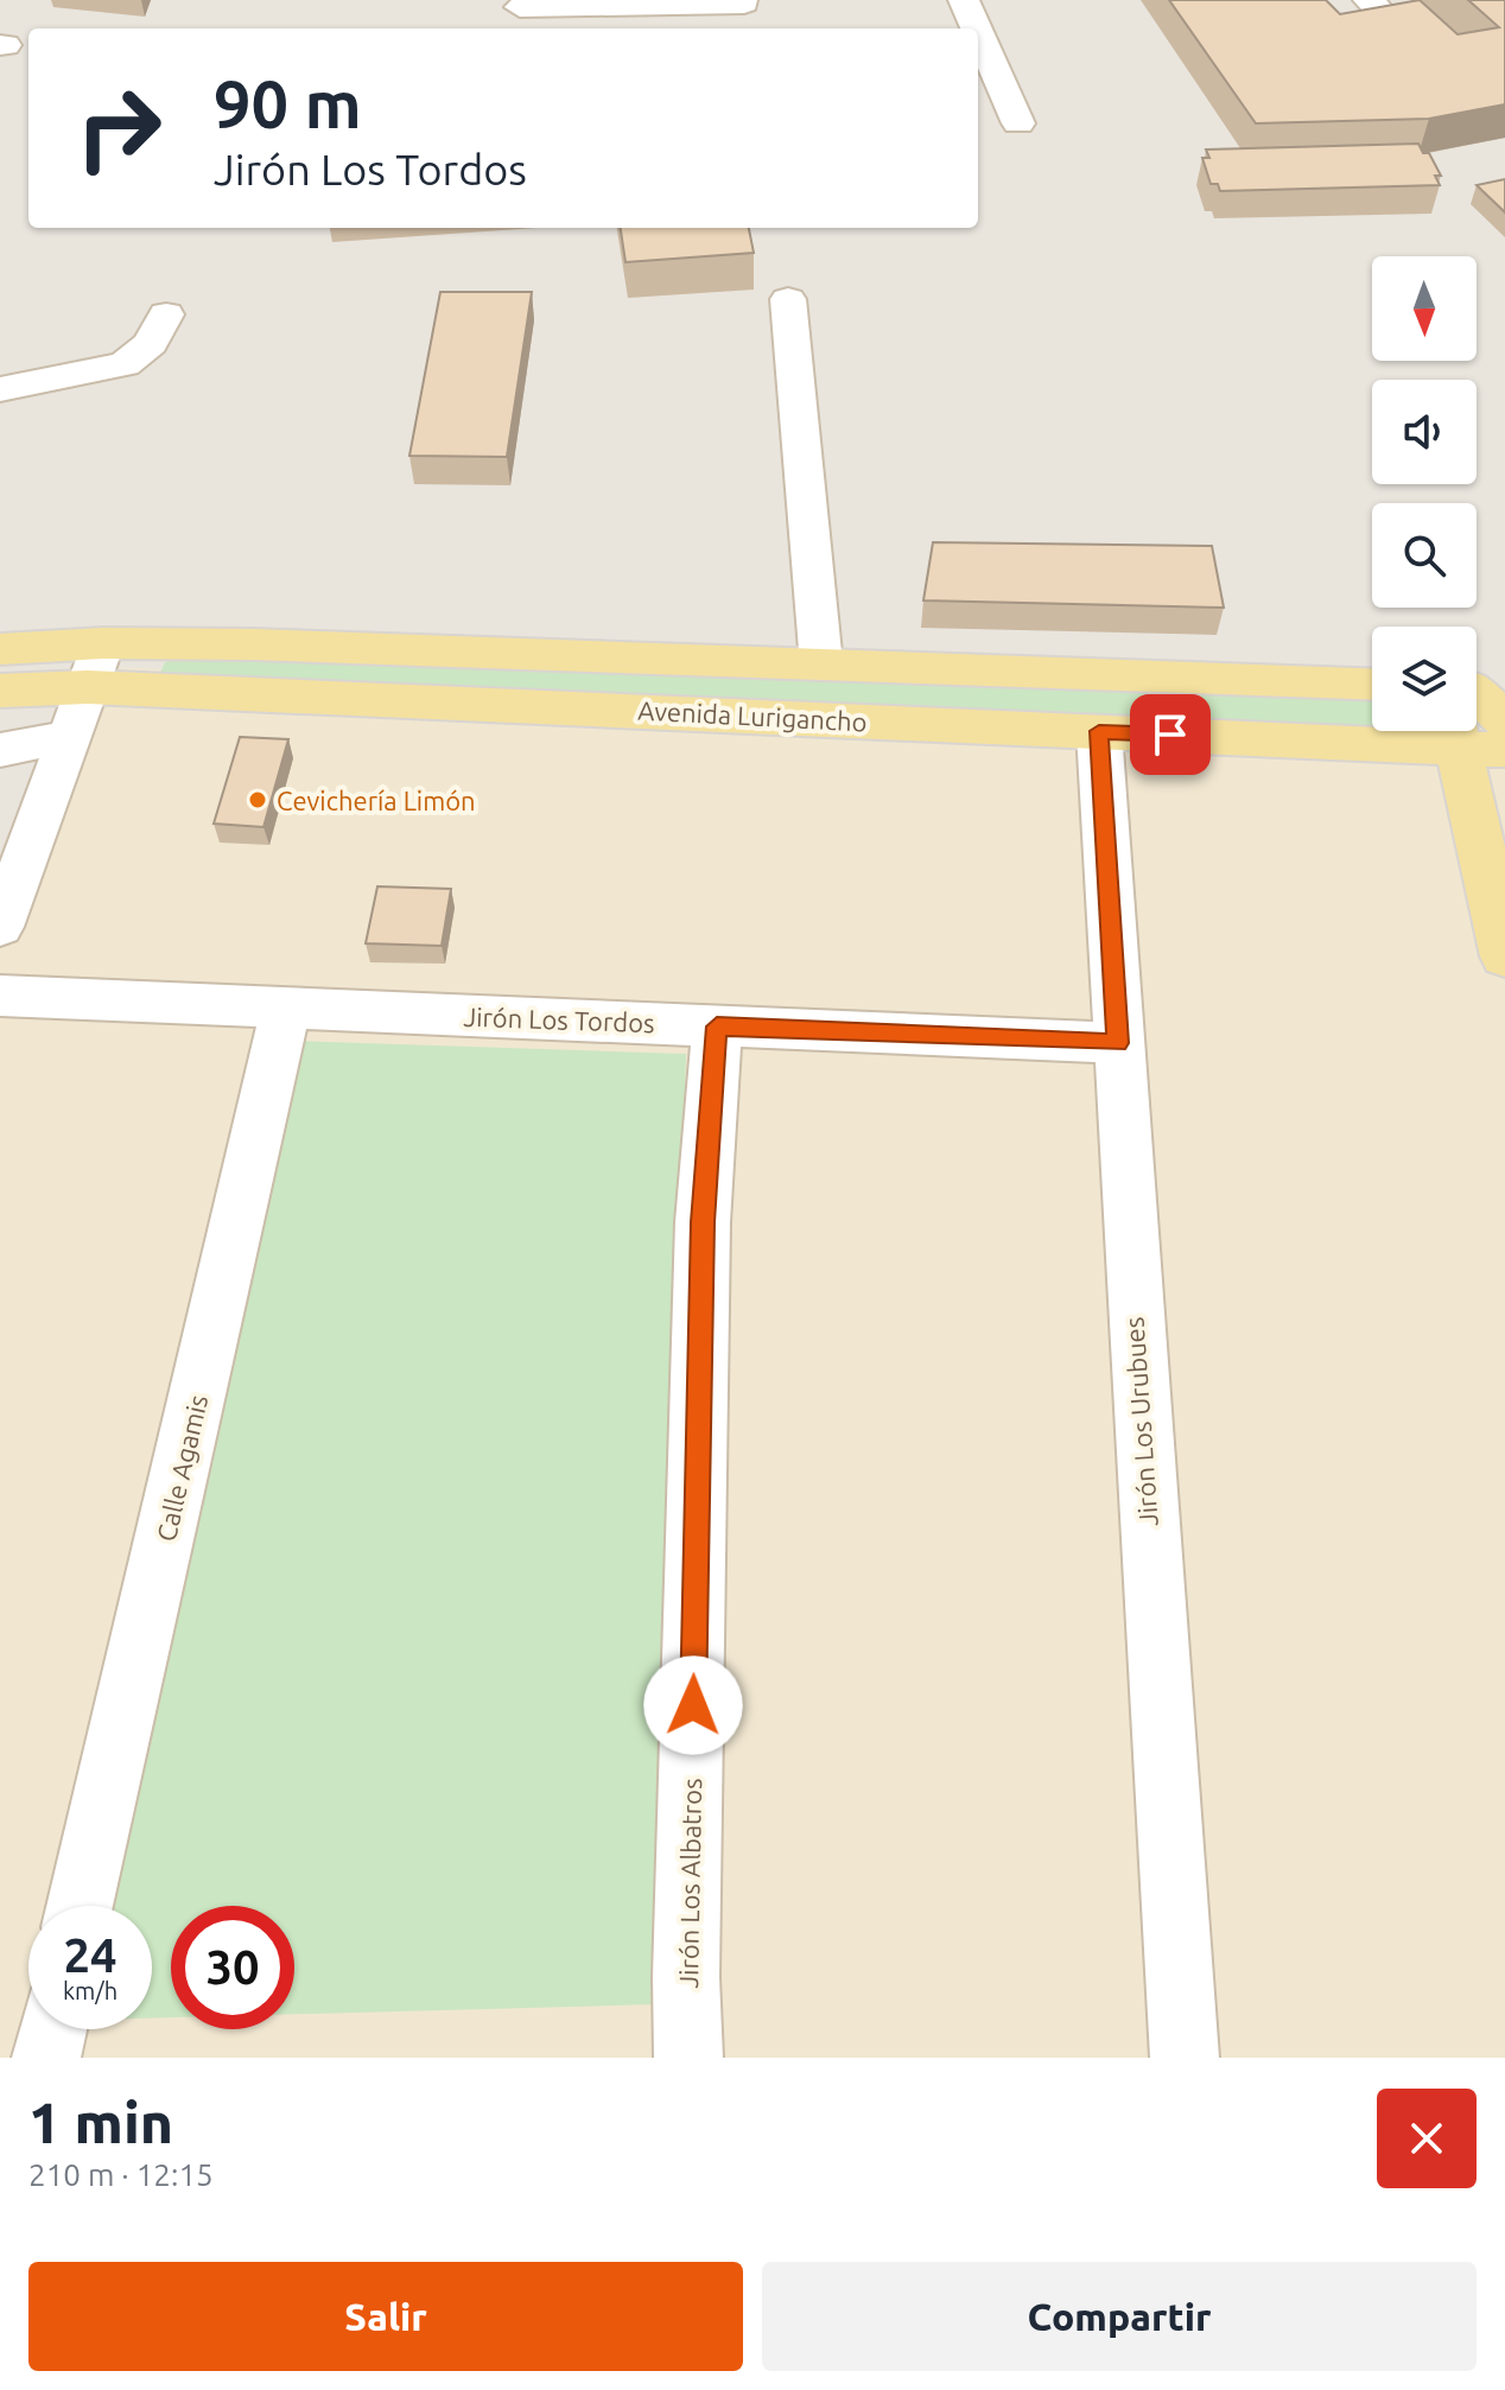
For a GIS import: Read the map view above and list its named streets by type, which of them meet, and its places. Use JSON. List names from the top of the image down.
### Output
{
  "streets": {
    "main road": ["Avenida Lurigancho"],
    "street": [
      "Jirón Los Tordos",
      "Jirón Los Urubues",
      "Calle Agamis",
      "Jirón Los Albatros"
    ]
  },
  "crossings": [
    ["Avenida Lurigancho", "Jirón Los Urubues"],
    ["Jirón Los Tordos", "Jirón Los Urubues"],
    ["Jirón Los Tordos", "Calle Agamis"],
    ["Jirón Los Tordos", "Jirón Los Albatros"]
  ],
  "places": ["Cevichería Limón"],
  "north": "bottom",
  "page": {
    "turn": ["90 m", "Jirón Los Tordos"],
    "speed": "24 km/h",
    "limit": "30",
    "heading": ["1 min", "210 m · 12:15"],
    "buttons": ["Salir", "Compartir"]
  }
}
